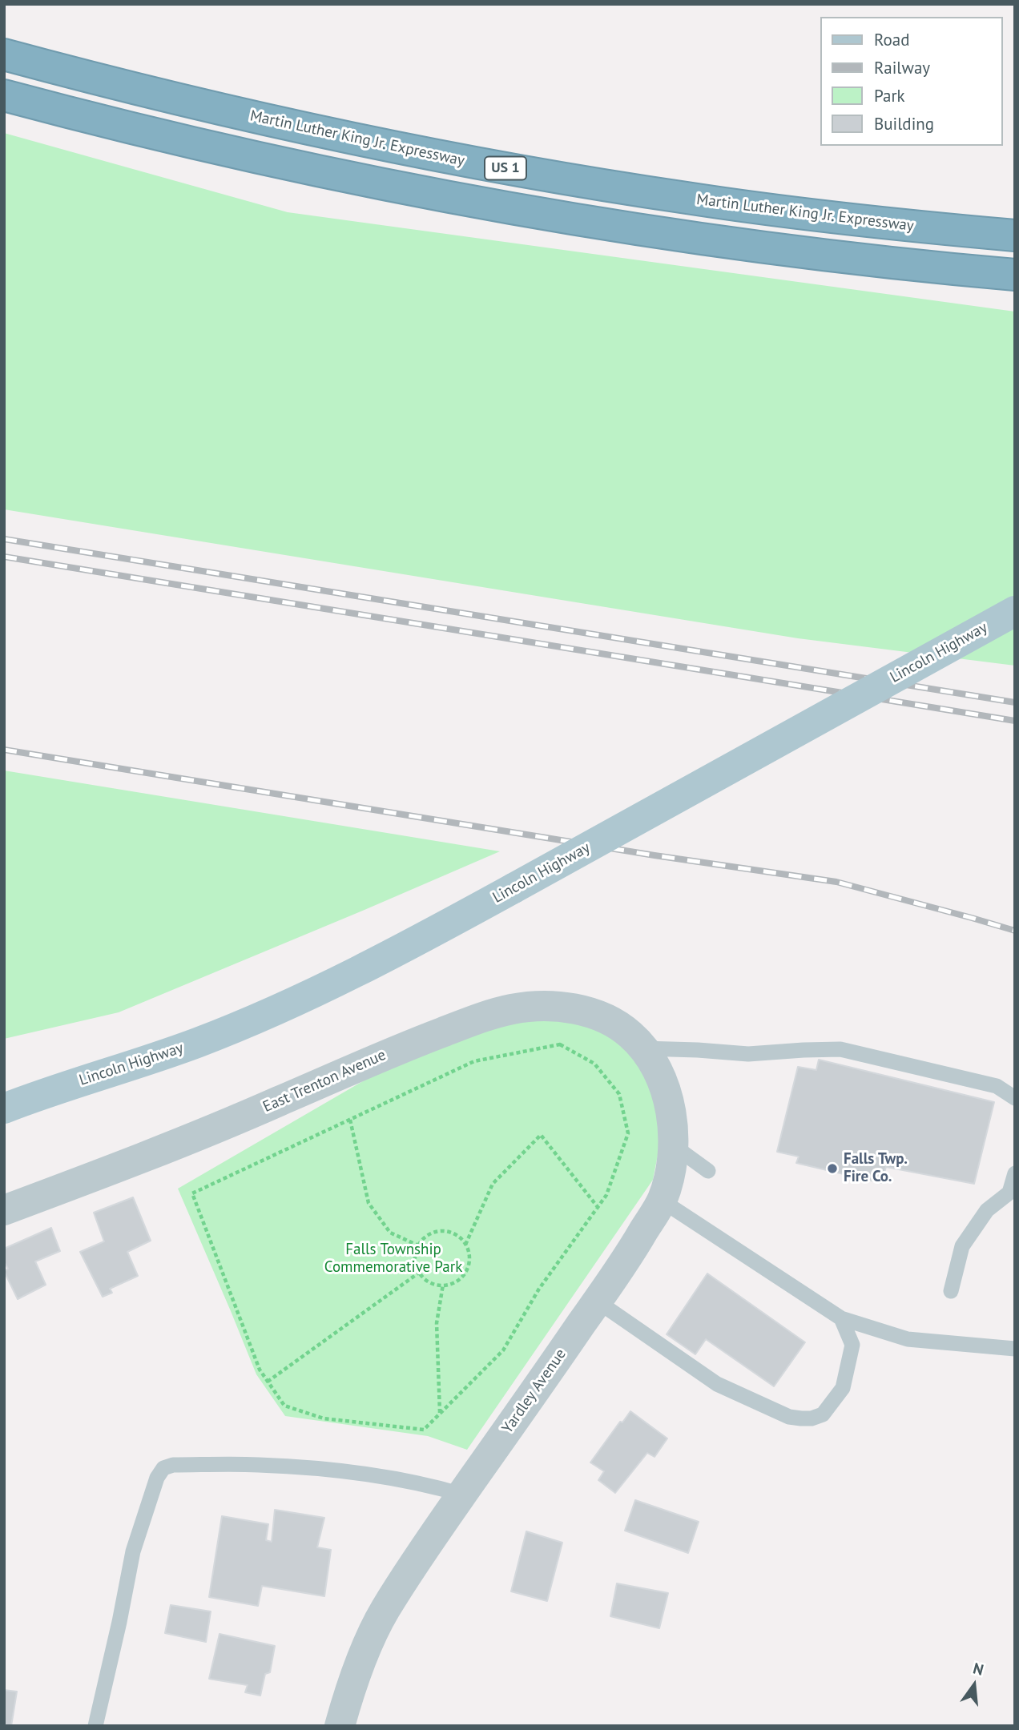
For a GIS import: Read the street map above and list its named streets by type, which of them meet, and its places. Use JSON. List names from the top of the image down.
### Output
{
  "streets": {
    "highway": ["Martin Luther King Jr. Expressway", "US 1"],
    "main road": ["Lincoln Highway"],
    "street": ["East Trenton Avenue", "Yardley Avenue"]
  },
  "crossings": [
    ["East Trenton Avenue", "Yardley Avenue"]
  ],
  "parks": ["Falls Township Commemorative Park"],
  "places": ["Falls Twp. Fire Co."],
  "legend": [
    "Road",
    "Railway",
    "Park",
    "Building"
  ],
  "north": "top"
}
